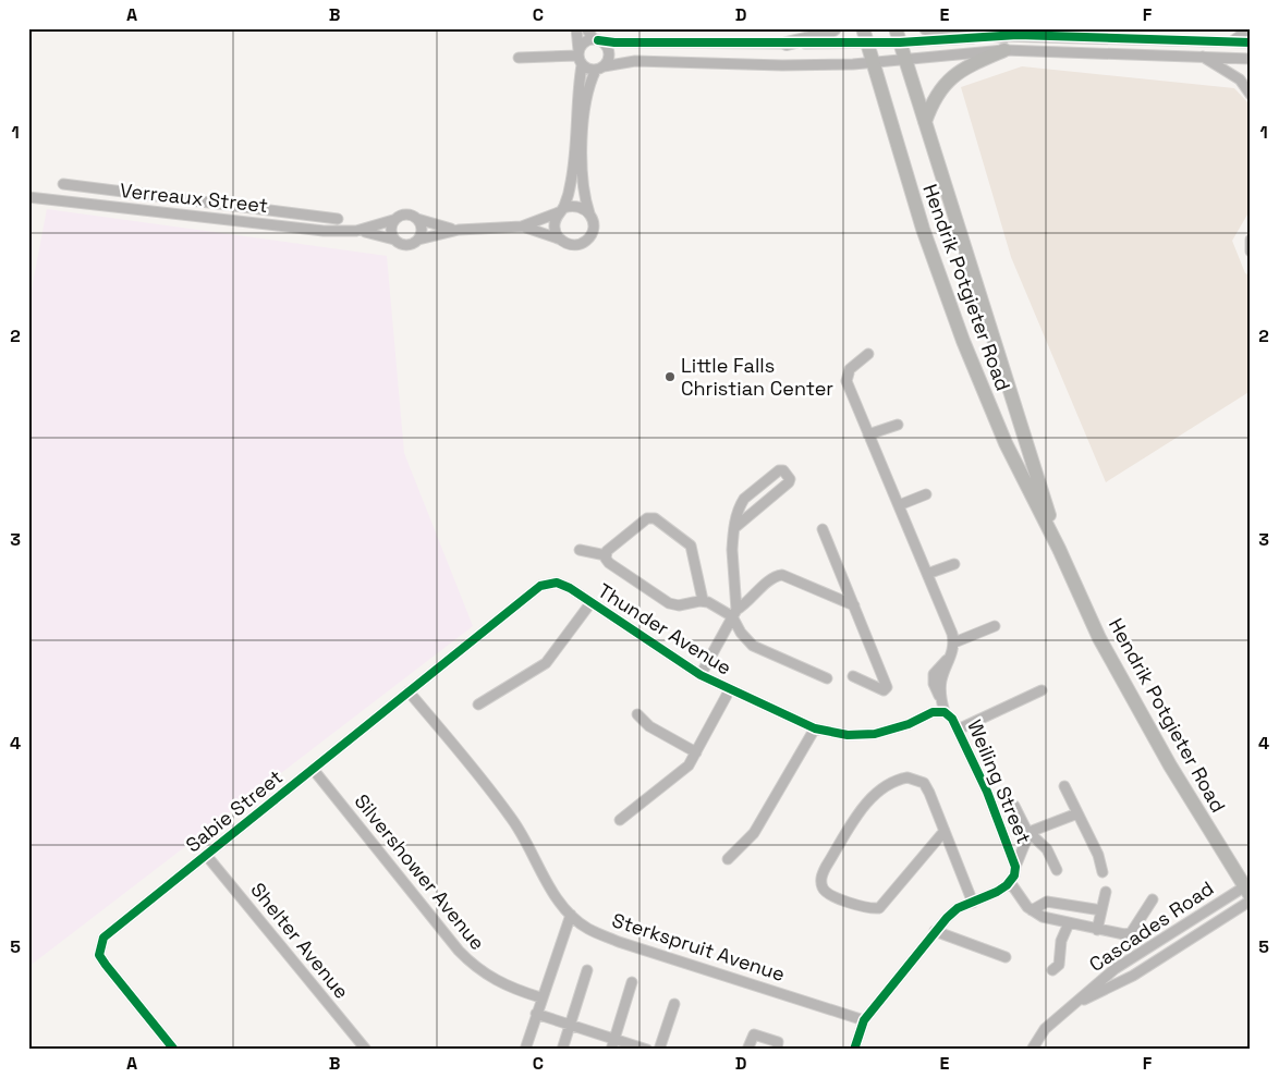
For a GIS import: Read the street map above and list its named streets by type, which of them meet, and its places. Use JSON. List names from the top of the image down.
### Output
{
  "streets": {
    "main road": ["Hendrik Potgieter Road"],
    "street": [
      "Verreaux Street",
      "Thunder Avenue",
      "Weiling Street",
      "Sabie Street",
      "Silvershower Avenue",
      "Cascades Road",
      "Shelter Avenue",
      "Sterkspruit Avenue"
    ]
  },
  "crossings": [
    ["Hendrik Potgieter Road", "Cascades Road"],
    ["Thunder Avenue", "Weiling Street"],
    ["Thunder Avenue", "Sabie Street"],
    ["Thunder Avenue", "Sterkspruit Avenue"],
    ["Sabie Street", "Silvershower Avenue"],
    ["Sabie Street", "Shelter Avenue"],
    ["Sabie Street", "Sterkspruit Avenue"]
  ],
  "places": ["Little Falls Christian Center"],
  "grid": {
    "columns": [
      "A",
      "B",
      "C",
      "D",
      "E",
      "F"
    ],
    "rows": [
      "1",
      "2",
      "3",
      "4",
      "5"
    ]
  }
}
